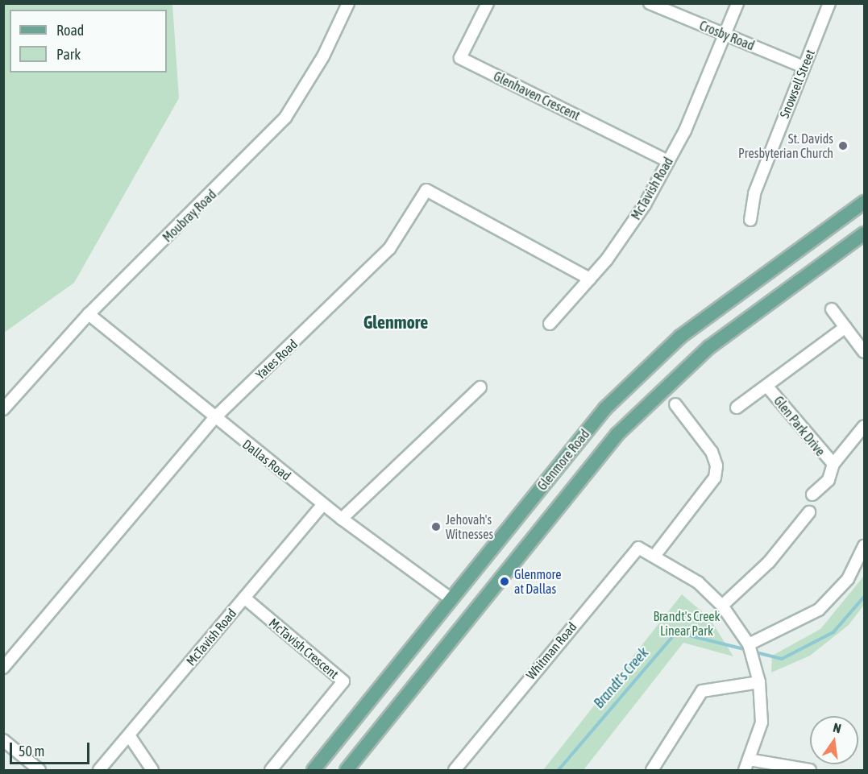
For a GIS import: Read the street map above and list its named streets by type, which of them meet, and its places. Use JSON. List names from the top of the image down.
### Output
{
  "streets": {
    "main road": ["Glenmore Road"],
    "street": [
      "Crosby Road",
      "Snowsell Street",
      "Glenhaven Crescent",
      "McTavish Road",
      "Moubray Road",
      "Yates Road",
      "Glen Park Drive",
      "Dallas Road",
      "McTavish Crescent",
      "Whitman Road"
    ]
  },
  "crossings": [
    ["Crosby Road", "Snowsell Street"],
    ["Crosby Road", "McTavish Road"],
    ["Glenhaven Crescent", "McTavish Road"],
    ["McTavish Road", "Yates Road"],
    ["McTavish Road", "Dallas Road"],
    ["McTavish Road", "McTavish Crescent"],
    ["Moubray Road", "Dallas Road"],
    ["Yates Road", "Dallas Road"],
    ["Dallas Road", "Glenmore Road"]
  ],
  "districts": ["Glenmore"],
  "water": ["Brandt's Creek"],
  "parks": ["Brandt's Creek Linear Park"],
  "places": ["St. Davids Presbyterian Church", "Jehovah's Witnesses", "Glenmore at Dallas"],
  "legend": ["Road", "Park"],
  "scale_bar": "50 m",
  "north": "top"
}
